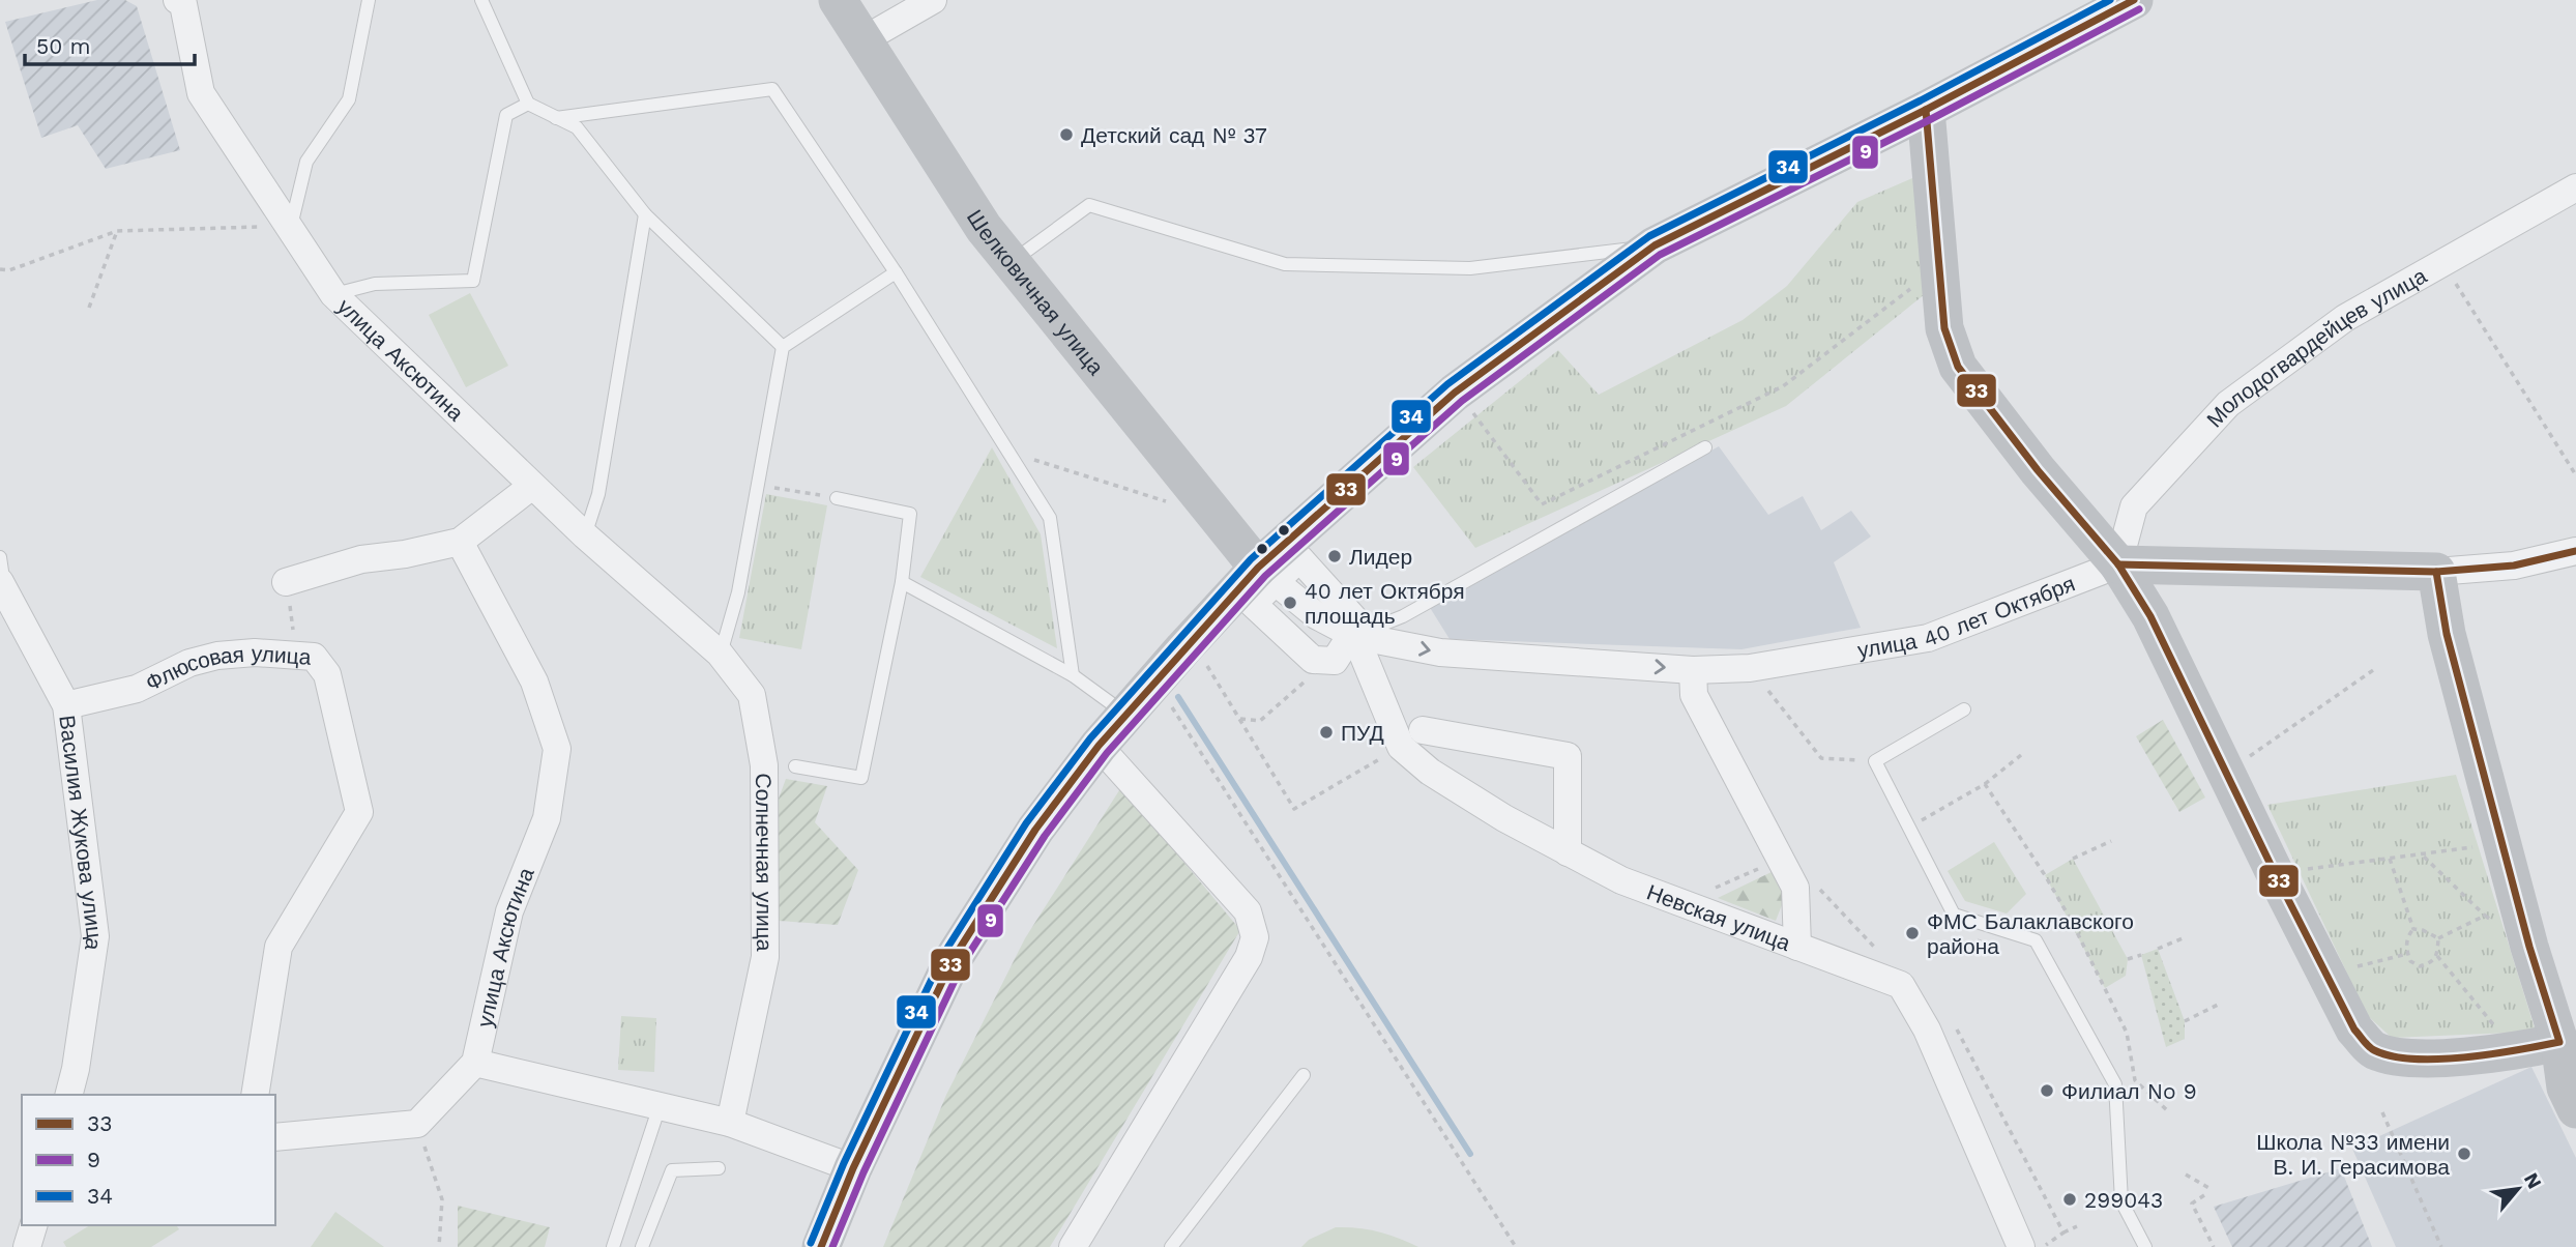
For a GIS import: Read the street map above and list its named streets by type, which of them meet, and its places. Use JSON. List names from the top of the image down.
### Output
{
  "streets": {
    "main road": ["Шелковичная улица", "улица 40 лет Октября"],
    "street": [
      "Молодогвардейцев улица",
      "улица Аксютина",
      "Флюсовая улица",
      "Василия Жукова улица",
      "Солнечная улица",
      "Невская улица"
    ]
  },
  "crossings": [
    ["Молодогвардейцев улица", "улица 40 лет Октября"],
    ["улица Аксютина", "Солнечная улица"],
    ["улица 40 лет Октября", "Невская улица"],
    ["Флюсовая улица", "Василия Жукова улица"]
  ],
  "places": [
    "Детский сад № 37",
    "Лидер",
    "40 лет Октября площадь",
    "ПУД",
    "ФМС Балаклавского района",
    "Филиал No 9",
    "Школа №33 имени В. И. Герасимова",
    "299043"
  ],
  "lines": ["transit line 33", "transit line 34", "transit line 9"],
  "legend": ["33", "9", "34"],
  "scale_bar": "50 m",
  "north": "top right"
}
